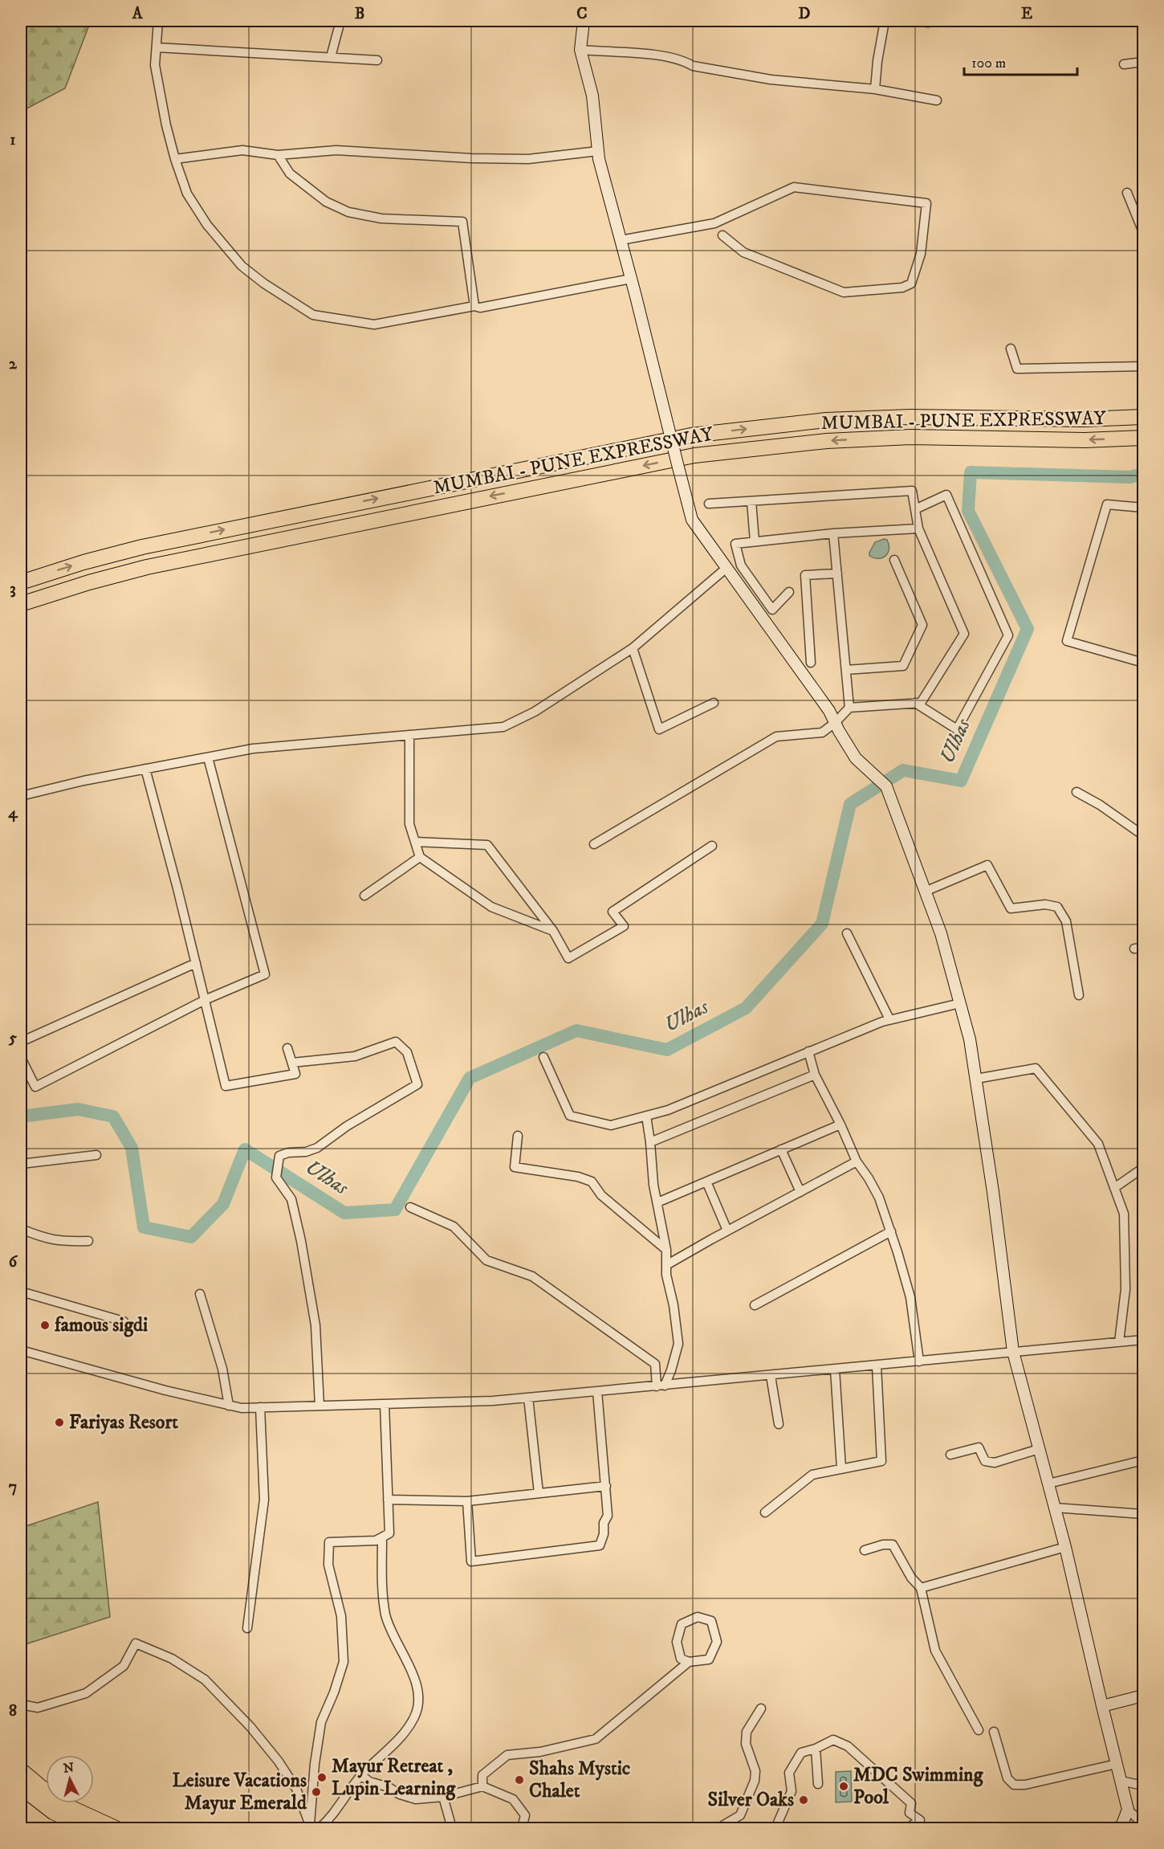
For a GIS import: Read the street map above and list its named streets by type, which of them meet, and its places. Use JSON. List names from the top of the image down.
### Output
{
  "streets": {
    "highway": ["MUMBAI - PUNE EXPRESSWAY"]
  },
  "water": ["Ulhas"],
  "places": [
    "famous sigdi",
    "Fariyas Resort",
    "Mayur Retreat , Lupin Learning",
    "Shahs Mystic Chalet",
    "MDC Swimming Pool",
    "Leisure Vacations Mayur Emerald",
    "Silver Oaks"
  ],
  "scale_bar": "100 m",
  "north": "top",
  "grid": {
    "columns": [
      "A",
      "B",
      "C",
      "D",
      "E"
    ],
    "rows": [
      "1",
      "2",
      "3",
      "4",
      "5",
      "6",
      "7",
      "8"
    ]
  }
}
